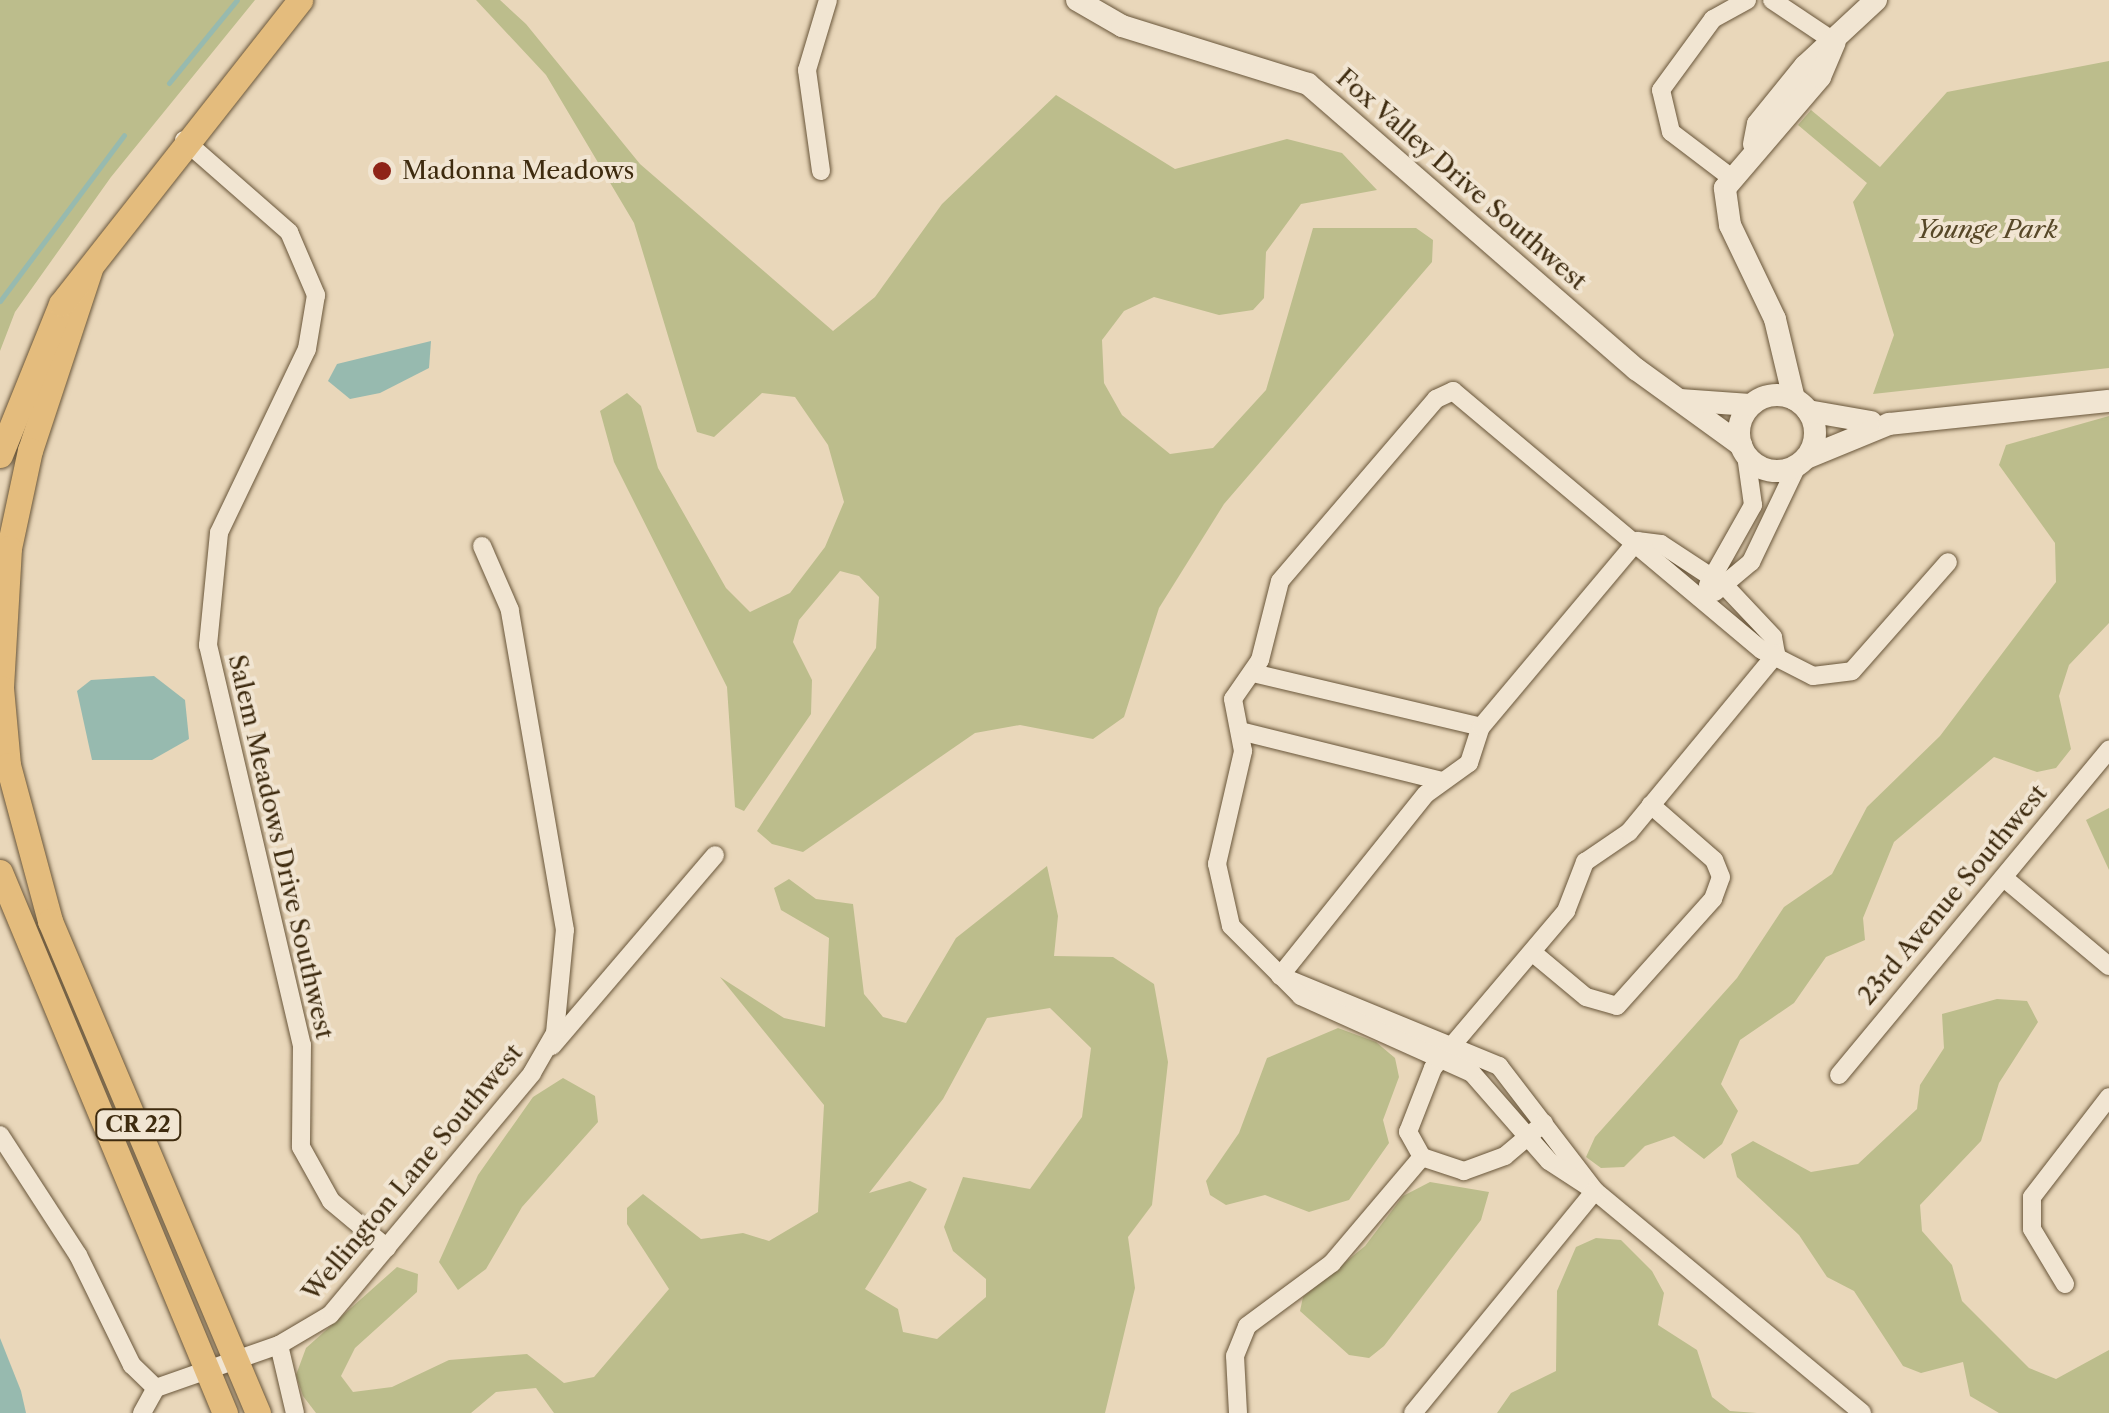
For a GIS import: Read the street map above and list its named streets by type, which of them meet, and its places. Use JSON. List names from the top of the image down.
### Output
{
  "streets": {
    "main road": ["CR 22"],
    "street": [
      "Fox Valley Drive Southwest",
      "Salem Meadows Drive Southwest",
      "23rd Avenue Southwest",
      "Wellington Lane Southwest"
    ]
  },
  "crossings": [
    ["Salem Meadows Drive Southwest", "CR 22"],
    ["Salem Meadows Drive Southwest", "Wellington Lane Southwest"],
    ["CR 22", "Wellington Lane Southwest"]
  ],
  "parks": ["Younge Park"],
  "places": ["Madonna Meadows"]
}
